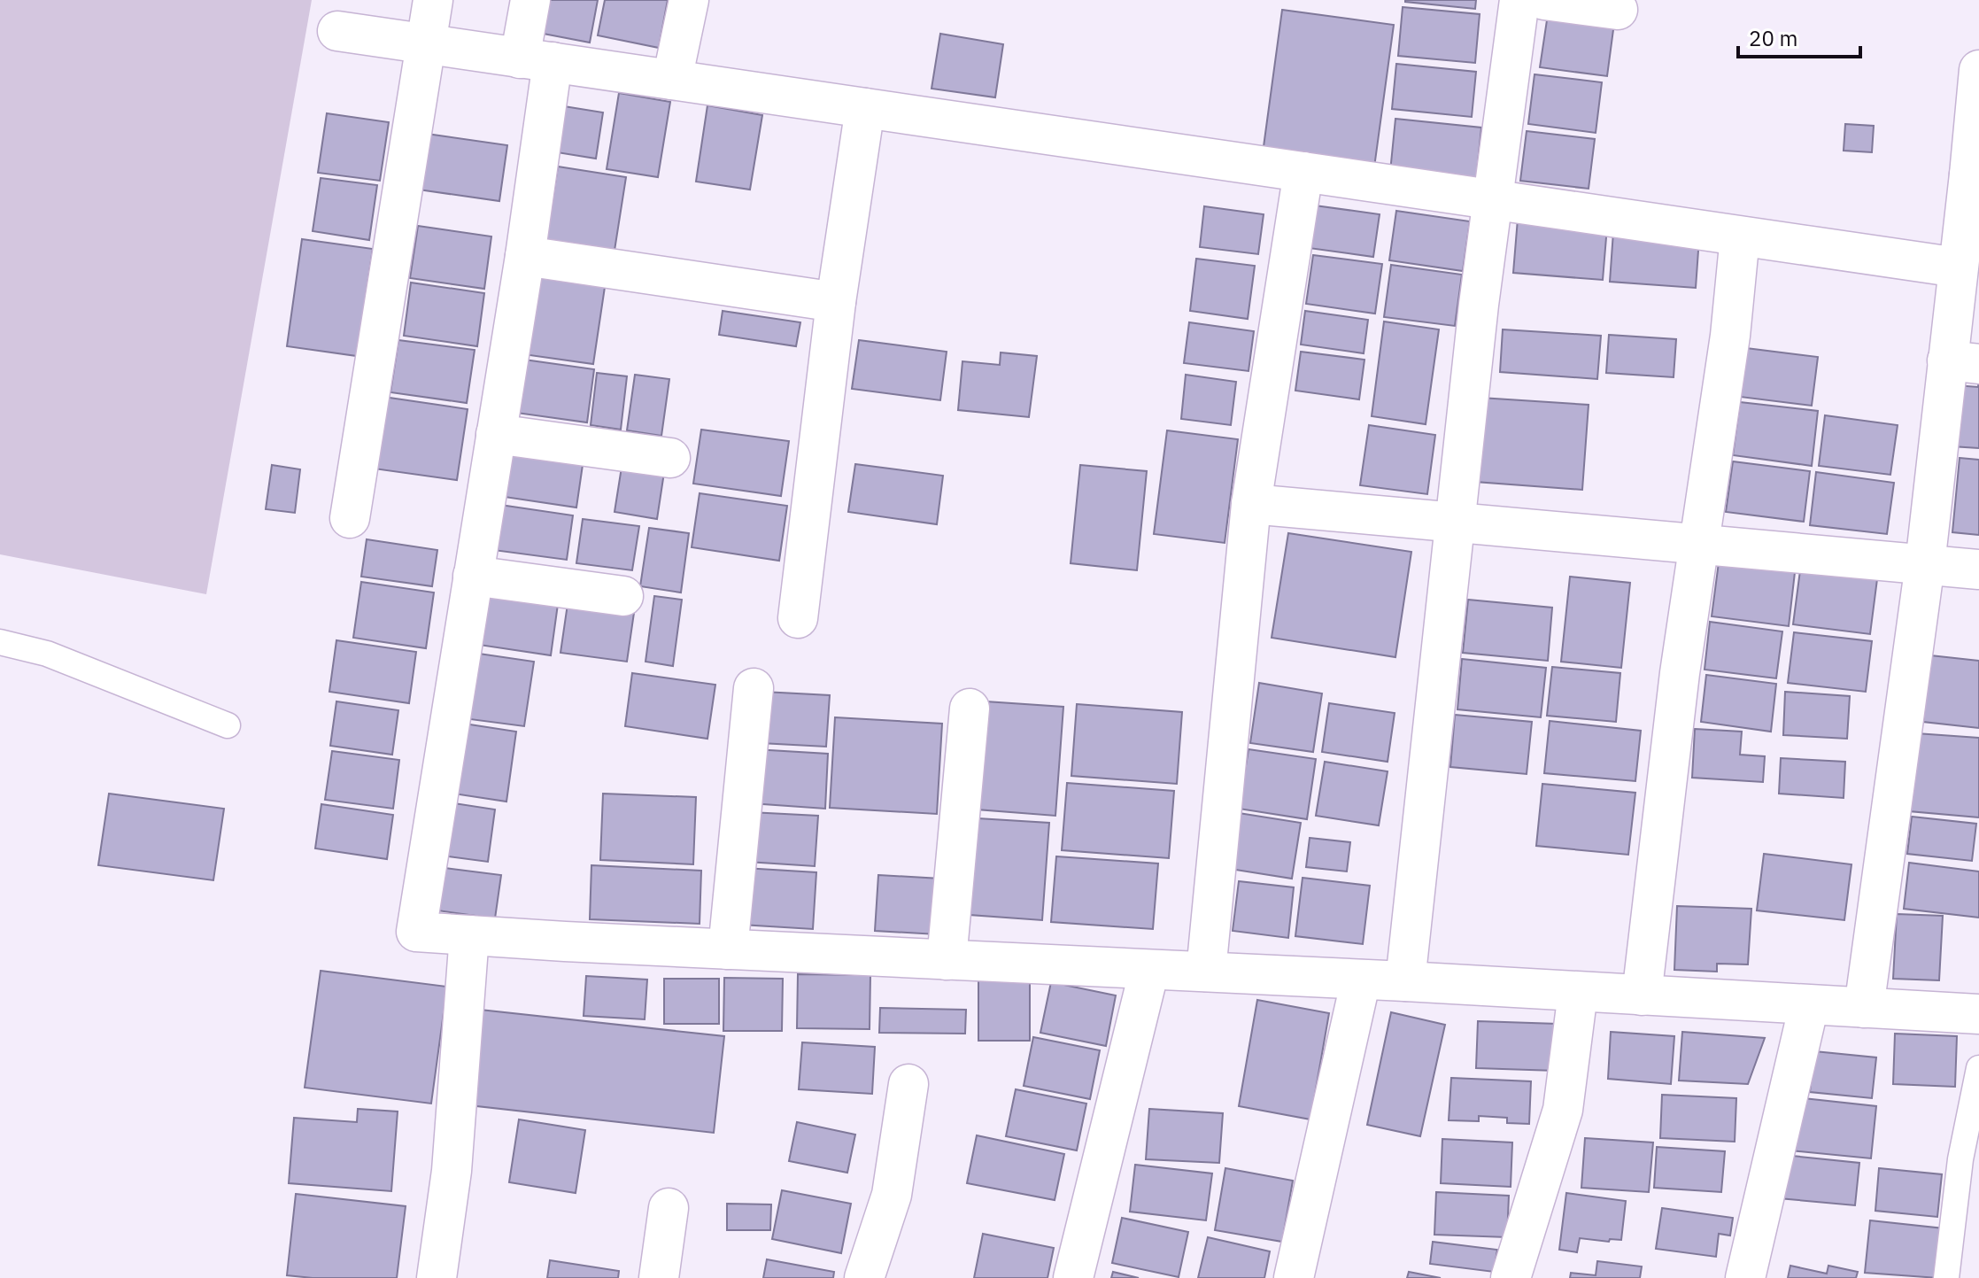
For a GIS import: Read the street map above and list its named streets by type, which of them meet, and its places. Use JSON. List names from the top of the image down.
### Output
{
  "scale_bar": "20 m"
}
